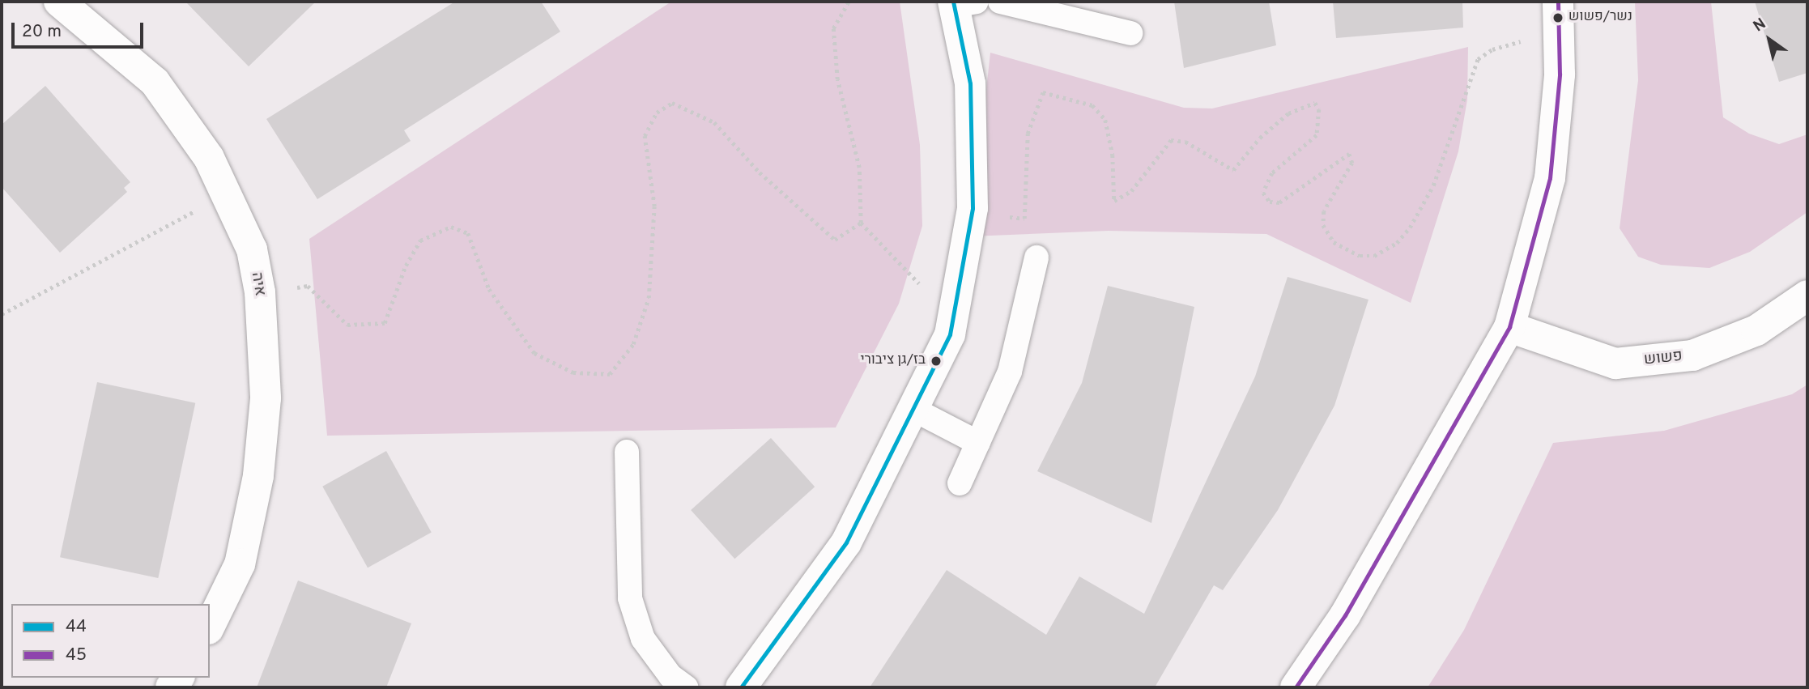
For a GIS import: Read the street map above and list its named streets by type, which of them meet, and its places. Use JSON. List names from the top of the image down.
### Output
{
  "streets": {
    "street": ["איה", "פשוש"]
  },
  "places": ["נשר/פשוש", "בז/גן ציבורי"],
  "lines": ["transit line 44", "transit line 45"],
  "legend": ["44", "45"],
  "scale_bar": "20 m",
  "north": "top left"
}
